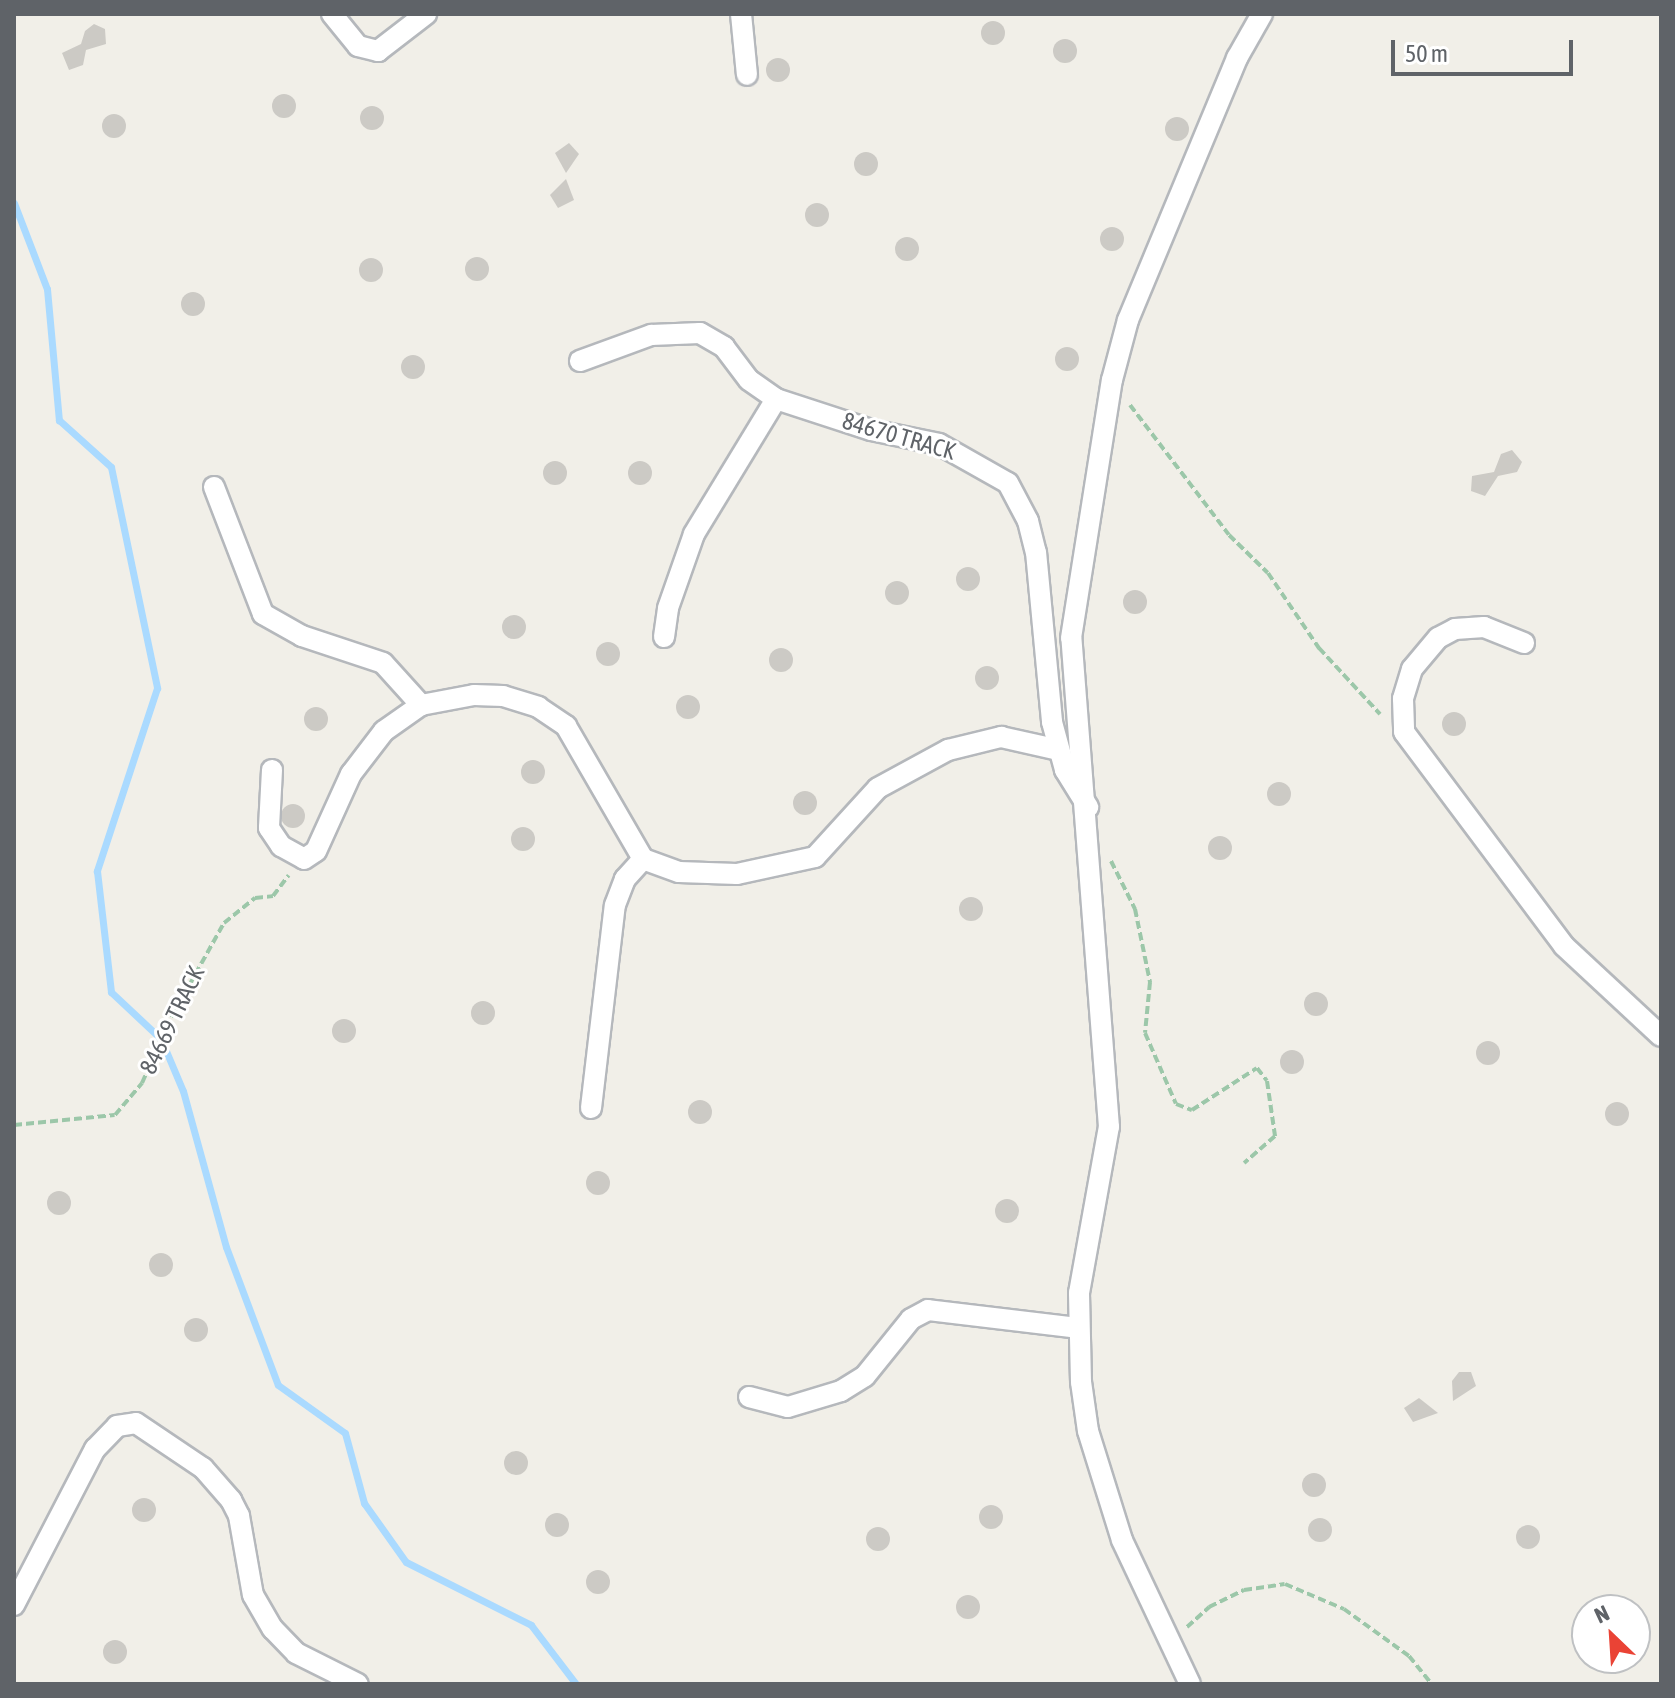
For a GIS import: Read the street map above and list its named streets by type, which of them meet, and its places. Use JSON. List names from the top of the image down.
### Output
{
  "streets": {
    "street": ["84670 TRACK"],
    "path": ["84669 TRACK"]
  },
  "scale_bar": "50 m",
  "north": "top left"
}
